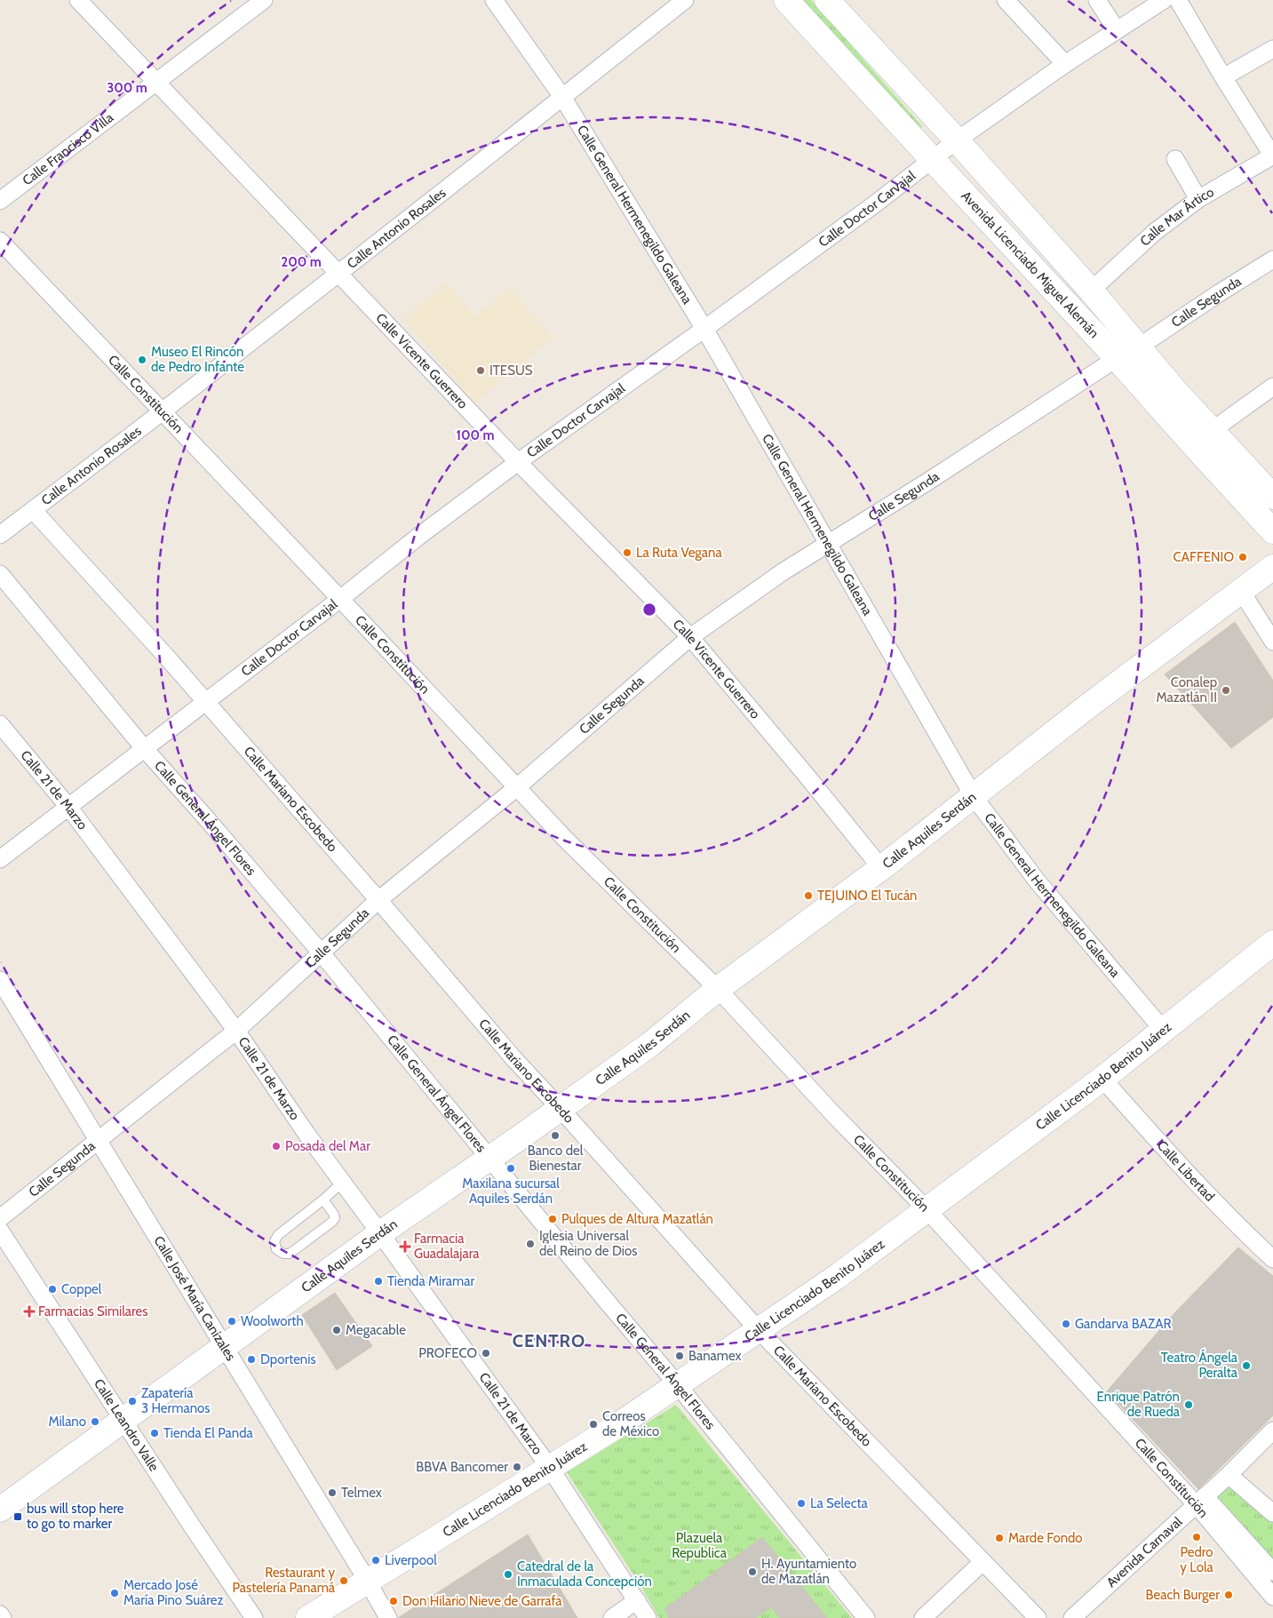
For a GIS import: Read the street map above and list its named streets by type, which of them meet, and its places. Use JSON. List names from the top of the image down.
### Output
{
  "streets": {
    "street": [
      "Calle Francisco Villa",
      "Calle Doctor Carvajal",
      "Calle General Hermenegildo Galeana",
      "Calle Mar Ártico",
      "Calle Antonio Rosales",
      "Avenida Licenciado Miguel Alemán",
      "Calle Segunda",
      "Calle Vicente Guerrero",
      "Calle Constitución",
      "Calle 21 de Marzo",
      "Calle Mariano Escobedo",
      "Calle General Ángel Flores",
      "Calle Aquiles Serdán",
      "Calle Licenciado Benito Juárez",
      "Calle Libertad",
      "Calle José María Canizales",
      "Calle Leandro Valle",
      "Avenida Carnaval"
    ]
  },
  "crossings": [
    ["Calle Francisco Villa", "Calle Vicente Guerrero"],
    ["Calle Doctor Carvajal", "Calle General Hermenegildo Galeana"],
    ["Calle Doctor Carvajal", "Avenida Licenciado Miguel Alemán"],
    ["Calle Doctor Carvajal", "Calle Vicente Guerrero"],
    ["Calle Doctor Carvajal", "Calle Constitución"],
    ["Calle Doctor Carvajal", "Calle 21 de Marzo"],
    ["Calle Doctor Carvajal", "Calle Mariano Escobedo"],
    ["Calle Doctor Carvajal", "Calle General Ángel Flores"],
    ["Calle General Hermenegildo Galeana", "Calle Antonio Rosales"],
    ["Calle General Hermenegildo Galeana", "Calle Segunda"],
    ["Calle General Hermenegildo Galeana", "Calle Aquiles Serdán"],
    ["Calle General Hermenegildo Galeana", "Calle Licenciado Benito Juárez"],
    ["Calle Mar Ártico", "Avenida Licenciado Miguel Alemán"],
    ["Calle Antonio Rosales", "Calle Vicente Guerrero"],
    ["Calle Antonio Rosales", "Calle Constitución"],
    ["Calle Antonio Rosales", "Calle Mariano Escobedo"],
    ["Avenida Licenciado Miguel Alemán", "Calle Segunda"],
    ["Calle Segunda", "Calle Vicente Guerrero"],
    ["Calle Segunda", "Calle Constitución"],
    ["Calle Segunda", "Calle 21 de Marzo"],
    ["Calle Segunda", "Calle Mariano Escobedo"],
    ["Calle Segunda", "Calle General Ángel Flores"],
    ["Calle Segunda", "Calle José María Canizales"],
    ["Calle Vicente Guerrero", "Calle Aquiles Serdán"],
    ["Calle Constitución", "Calle Aquiles Serdán"],
    ["Calle Constitución", "Calle Licenciado Benito Juárez"],
    ["Calle Constitución", "Avenida Carnaval"],
    ["Calle 21 de Marzo", "Calle Aquiles Serdán"],
    ["Calle 21 de Marzo", "Calle Licenciado Benito Juárez"],
    ["Calle Mariano Escobedo", "Calle Aquiles Serdán"],
    ["Calle Mariano Escobedo", "Calle Licenciado Benito Juárez"],
    ["Calle General Ángel Flores", "Calle Aquiles Serdán"],
    ["Calle General Ángel Flores", "Calle Licenciado Benito Juárez"],
    ["Calle Aquiles Serdán", "Calle José María Canizales"],
    ["Calle Aquiles Serdán", "Calle Leandro Valle"],
    ["Calle Licenciado Benito Juárez", "Calle Libertad"],
    ["Calle Licenciado Benito Juárez", "Calle José María Canizales"]
  ],
  "districts": ["CENTRO"],
  "parks": ["Plazuela Republica"],
  "places": {
    "other": [
      "Museo El Rincón de Pedro Infante",
      "ITESUS",
      "La Ruta Vegana",
      "CAFFENIO",
      "Conalep Mazatlán II",
      "TEJUINO El Tucán",
      "Banco del Bienestar",
      "Posada del Mar",
      "Maxilana sucursal Aquiles Serdán",
      "Pulques de Altura Mazatlán",
      "Iglesia Universal del Reino de Dios",
      "Tienda Miramar",
      "Coppel",
      "Woolworth",
      "Gandarva BAZAR",
      "Megacable",
      "PROFECO",
      "Banamex",
      "Dportenis",
      "Teatro Ángela Peralta",
      "Zapatería 3 Hermanos",
      "Enrique Patrón de Rueda",
      "Milano",
      "Correos de México",
      "Tienda El Panda",
      "BBVA Bancomer",
      "Telmex",
      "La Selecta",
      "Pedro y Lola",
      "Marde Fondo",
      "Liverpool",
      "H. Ayuntamiento de Mazatlán",
      "Catedral de la Inmaculada Concepción",
      "Restaurant y Pastelería Panamá",
      "Mercado José María Pino Suárez",
      "Beach Burger",
      "Don Hilario Nieve de Garrafa"
    ],
    "health": ["Farmacia Guadalajara", "Farmacias Similares"],
    "transit": ["bus will stop here to go to marker"]
  },
  "rings": ["300 m", "200 m", "100 m"]
}
